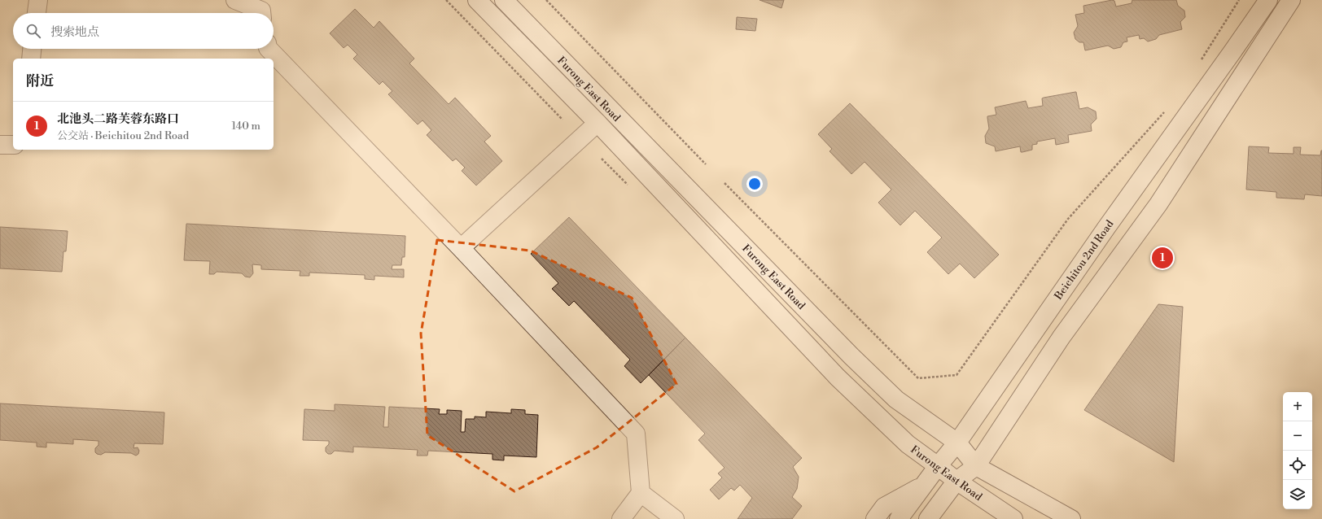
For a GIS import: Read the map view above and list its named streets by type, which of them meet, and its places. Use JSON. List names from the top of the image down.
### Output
{
  "streets": {
    "main road": ["Furong East Road", "Beichitou 2nd Road"]
  },
  "crossings": [
    ["Furong East Road", "Beichitou 2nd Road"]
  ],
  "page": {
    "search": "搜索地点",
    "heading": "附近",
    "list": [
      {
        "mark": "1",
        "name": "北池头二路芙蓉东路口",
        "note": "公交站 · Beichitou 2nd Road",
        "value": "140 m"
      }
    ],
    "pins": "1",
    "map_buttons": ["+", "−"]
  }
}
